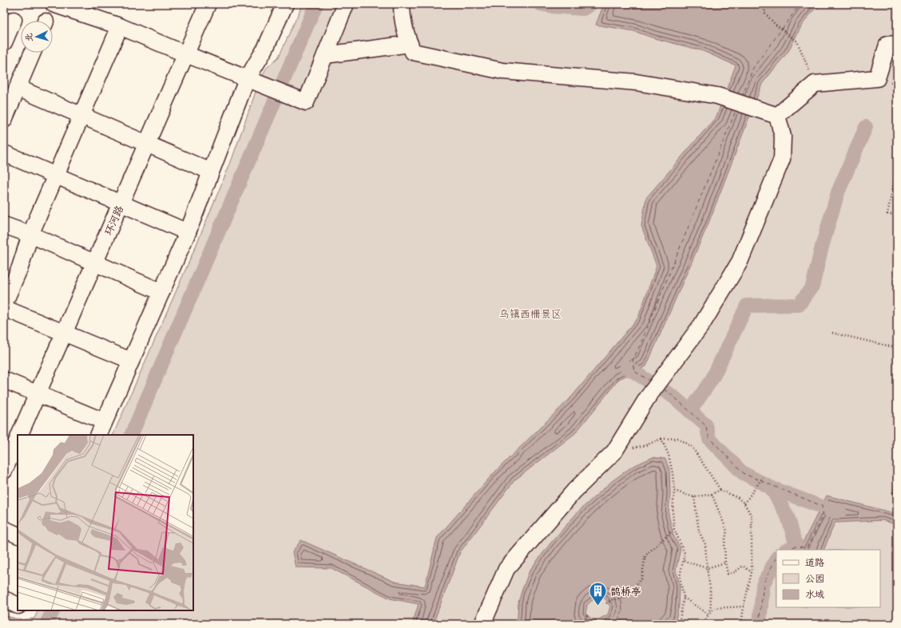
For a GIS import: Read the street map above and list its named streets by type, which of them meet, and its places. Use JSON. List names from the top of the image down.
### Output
{
  "streets": {
    "street": ["环河路"]
  },
  "parks": ["乌镇西栅景区"],
  "places": {
    "building": ["鹊桥亭"]
  },
  "legend": ["道路", "公园", "水域"],
  "north": "left"
}
